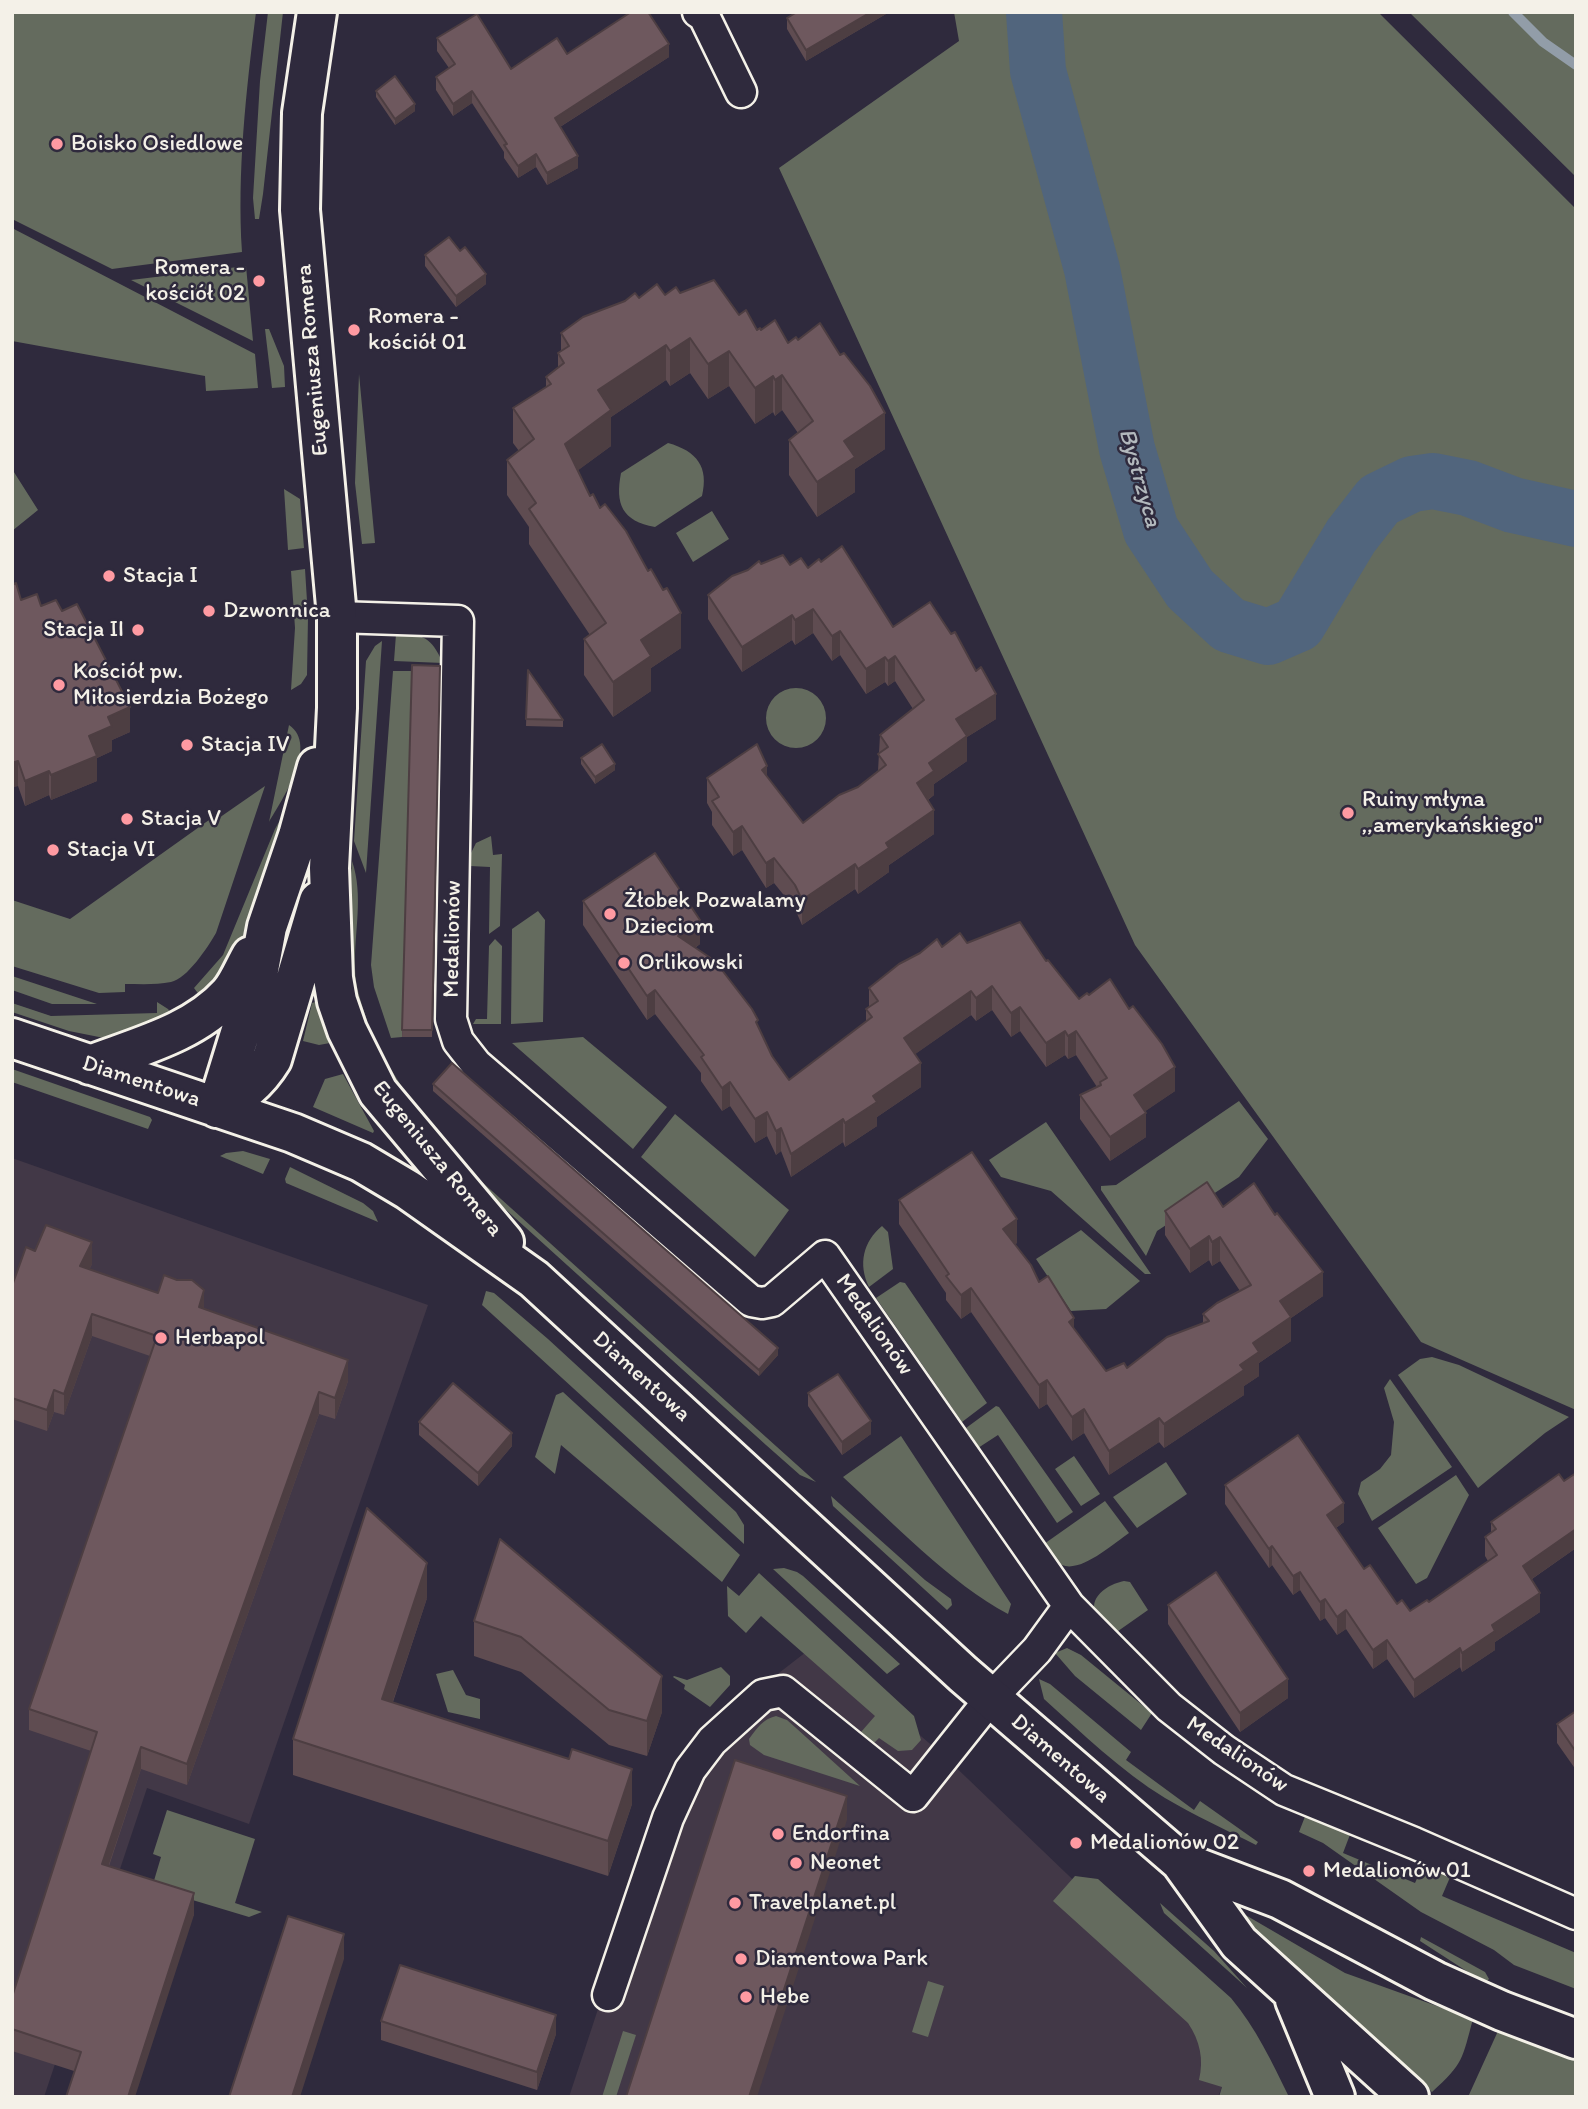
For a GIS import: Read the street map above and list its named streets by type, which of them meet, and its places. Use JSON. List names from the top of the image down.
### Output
{
  "streets": {
    "street": ["Eugeniusza Romera", "Medalionów", "Diamentowa"]
  },
  "crossings": [
    ["Eugeniusza Romera", "Medalionów"],
    ["Eugeniusza Romera", "Diamentowa"]
  ],
  "water": ["Bystrzyca"],
  "places": [
    "Boisko Osiedlowe",
    "Romera - kościół 02",
    "Romera - kościół 01",
    "Stacja I",
    "Dzwonnica",
    "Stacja II",
    "Kościół pw. Miłosierdzia Bożego",
    "Stacja IV",
    "Ruiny młyna ,,amerykańskiego\"",
    "Stacja V",
    "Stacja VI",
    "Żłobek Pozwalamy Dzieciom",
    "Orlikowski",
    "Herbapol",
    "Endorfina",
    "Medalionów 02",
    "Neonet",
    "Medalionów 01",
    "Travelplanet.pl",
    "Diamentowa Park",
    "Hebe"
  ]
}
